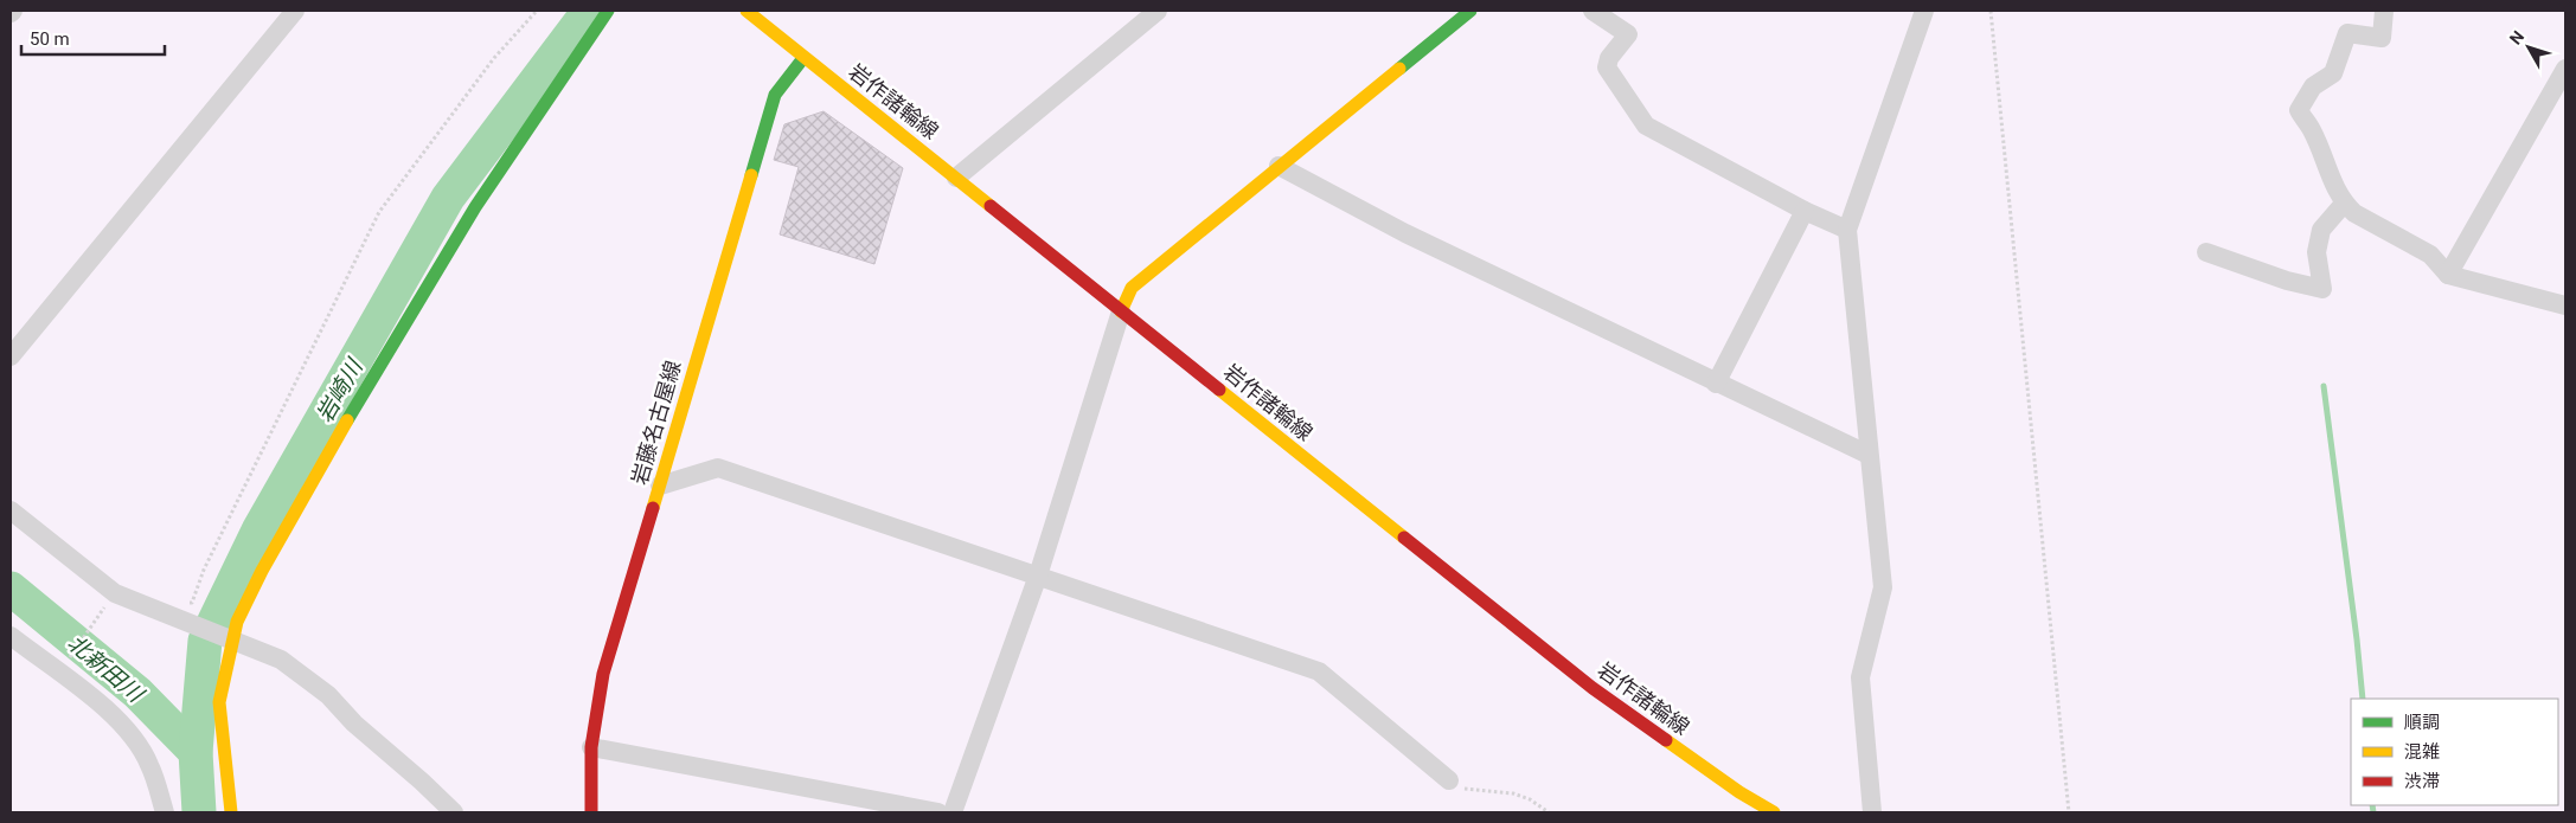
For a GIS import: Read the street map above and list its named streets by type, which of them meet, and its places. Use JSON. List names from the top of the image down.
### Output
{
  "streets": {
    "main road": ["岩作諸輪線", "岩藤名古屋線"]
  },
  "crossings": [
    ["岩作諸輪線", "岩藤名古屋線"]
  ],
  "water": ["岩崎川", "北新田川"],
  "legend": ["順調", "混雑", "渋滞"],
  "scale_bar": "50 m",
  "north": "top left"
}
